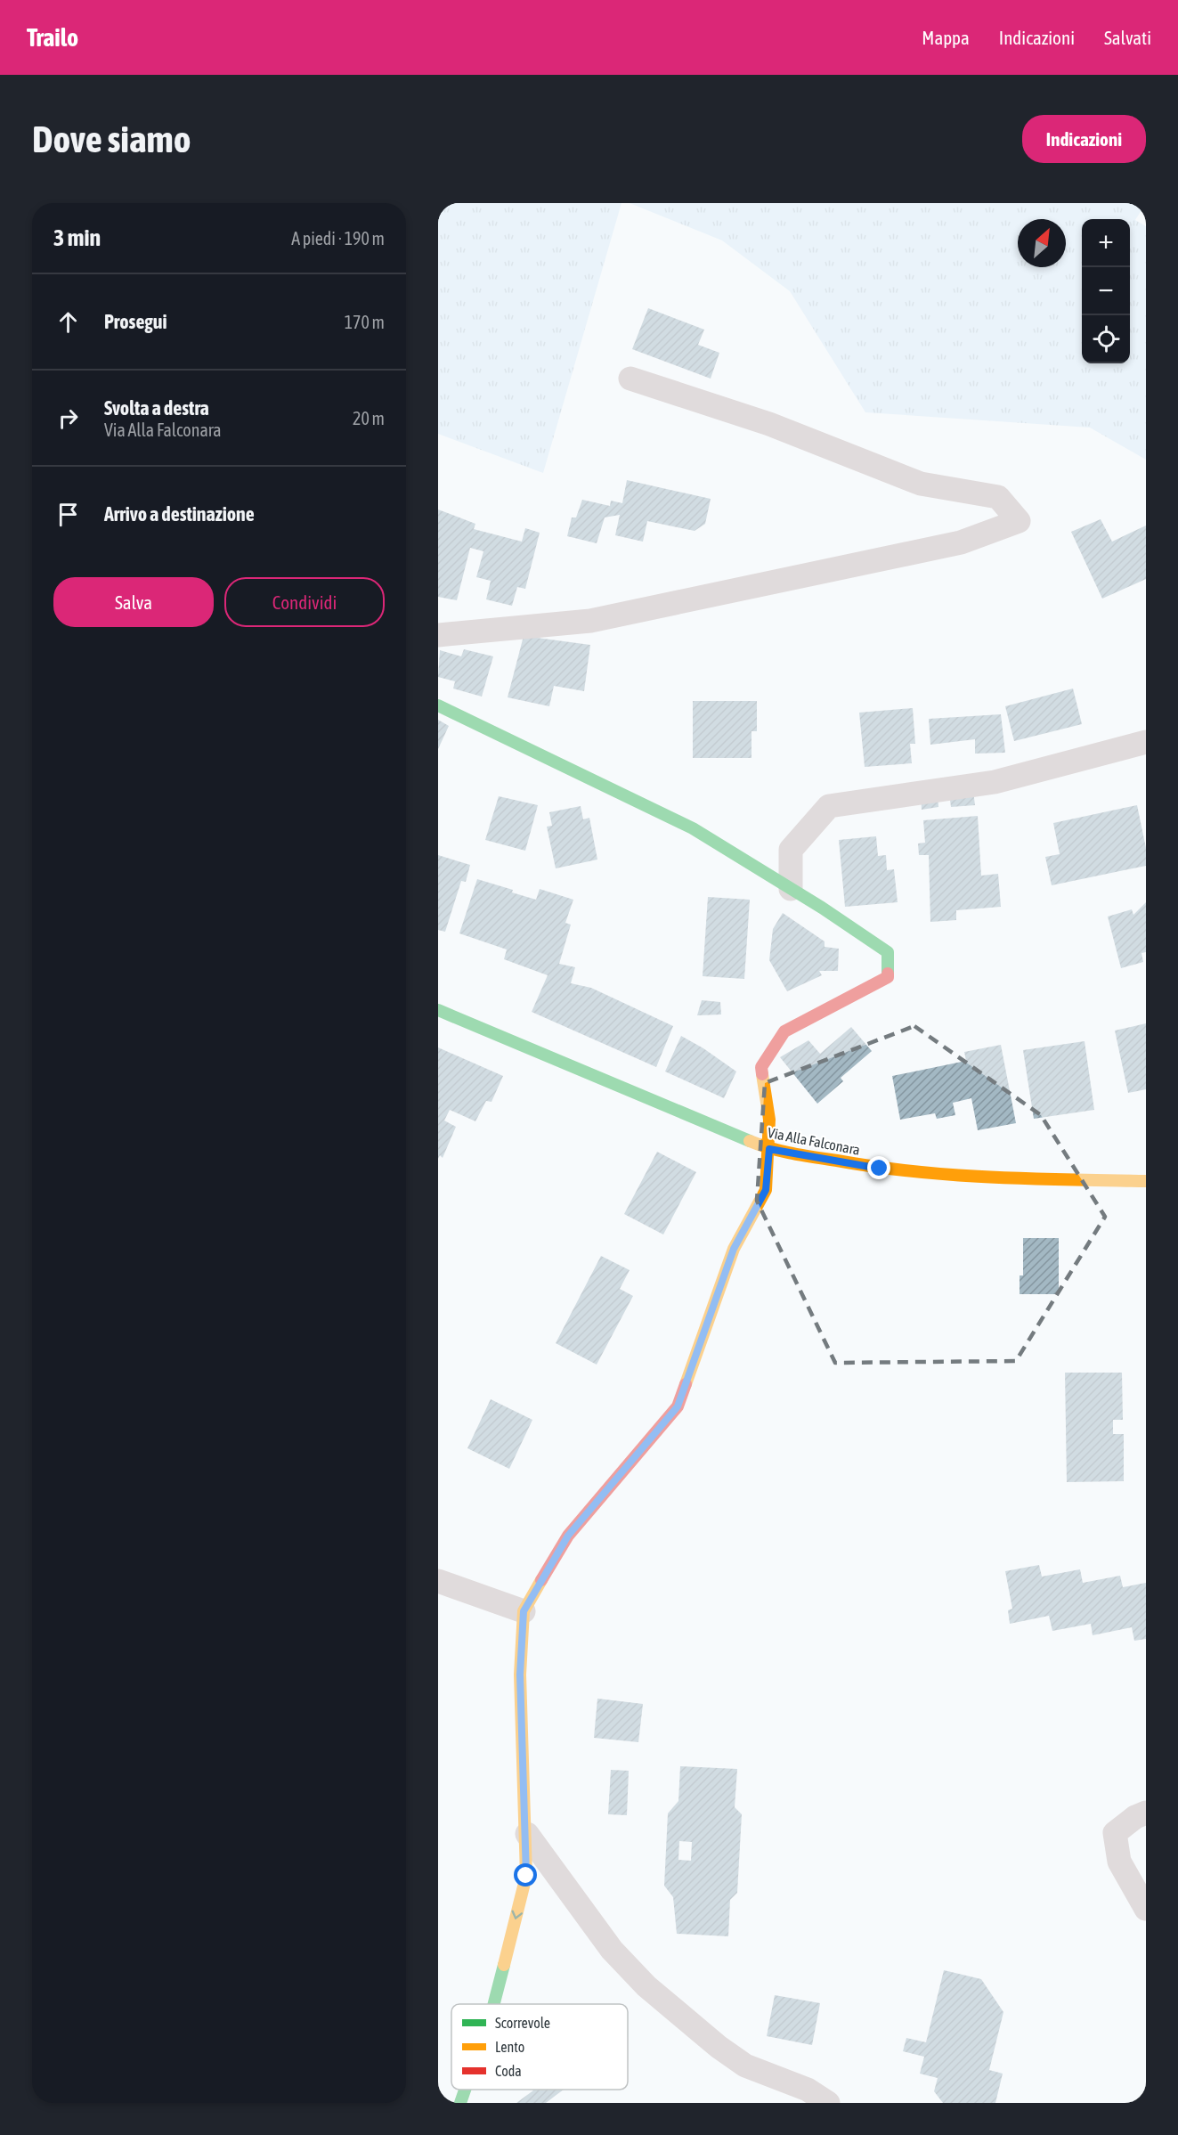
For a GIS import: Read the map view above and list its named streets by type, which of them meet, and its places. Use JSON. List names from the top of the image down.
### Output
{
  "streets": {
    "street": ["Via Alla Falconara"]
  },
  "legend": ["Scorrevole", "Lento", "Coda"],
  "north": "top right",
  "page": {
    "header": "Trailo",
    "nav": ["Mappa", "Indicazioni", "Salvati"],
    "buttons": [
      "Indicazioni",
      ["Salva", "Condividi"]
    ],
    "title": "Dove siamo",
    "heading": ["3 min", "A piedi · 190 m"],
    "map_buttons": ["+", "−"],
    "list": [
      ["Prosegui", "170 m"],
      ["Svolta a destra", "Via Alla Falconara", "20 m"],
      "Arrivo a destinazione"
    ]
  }
}
